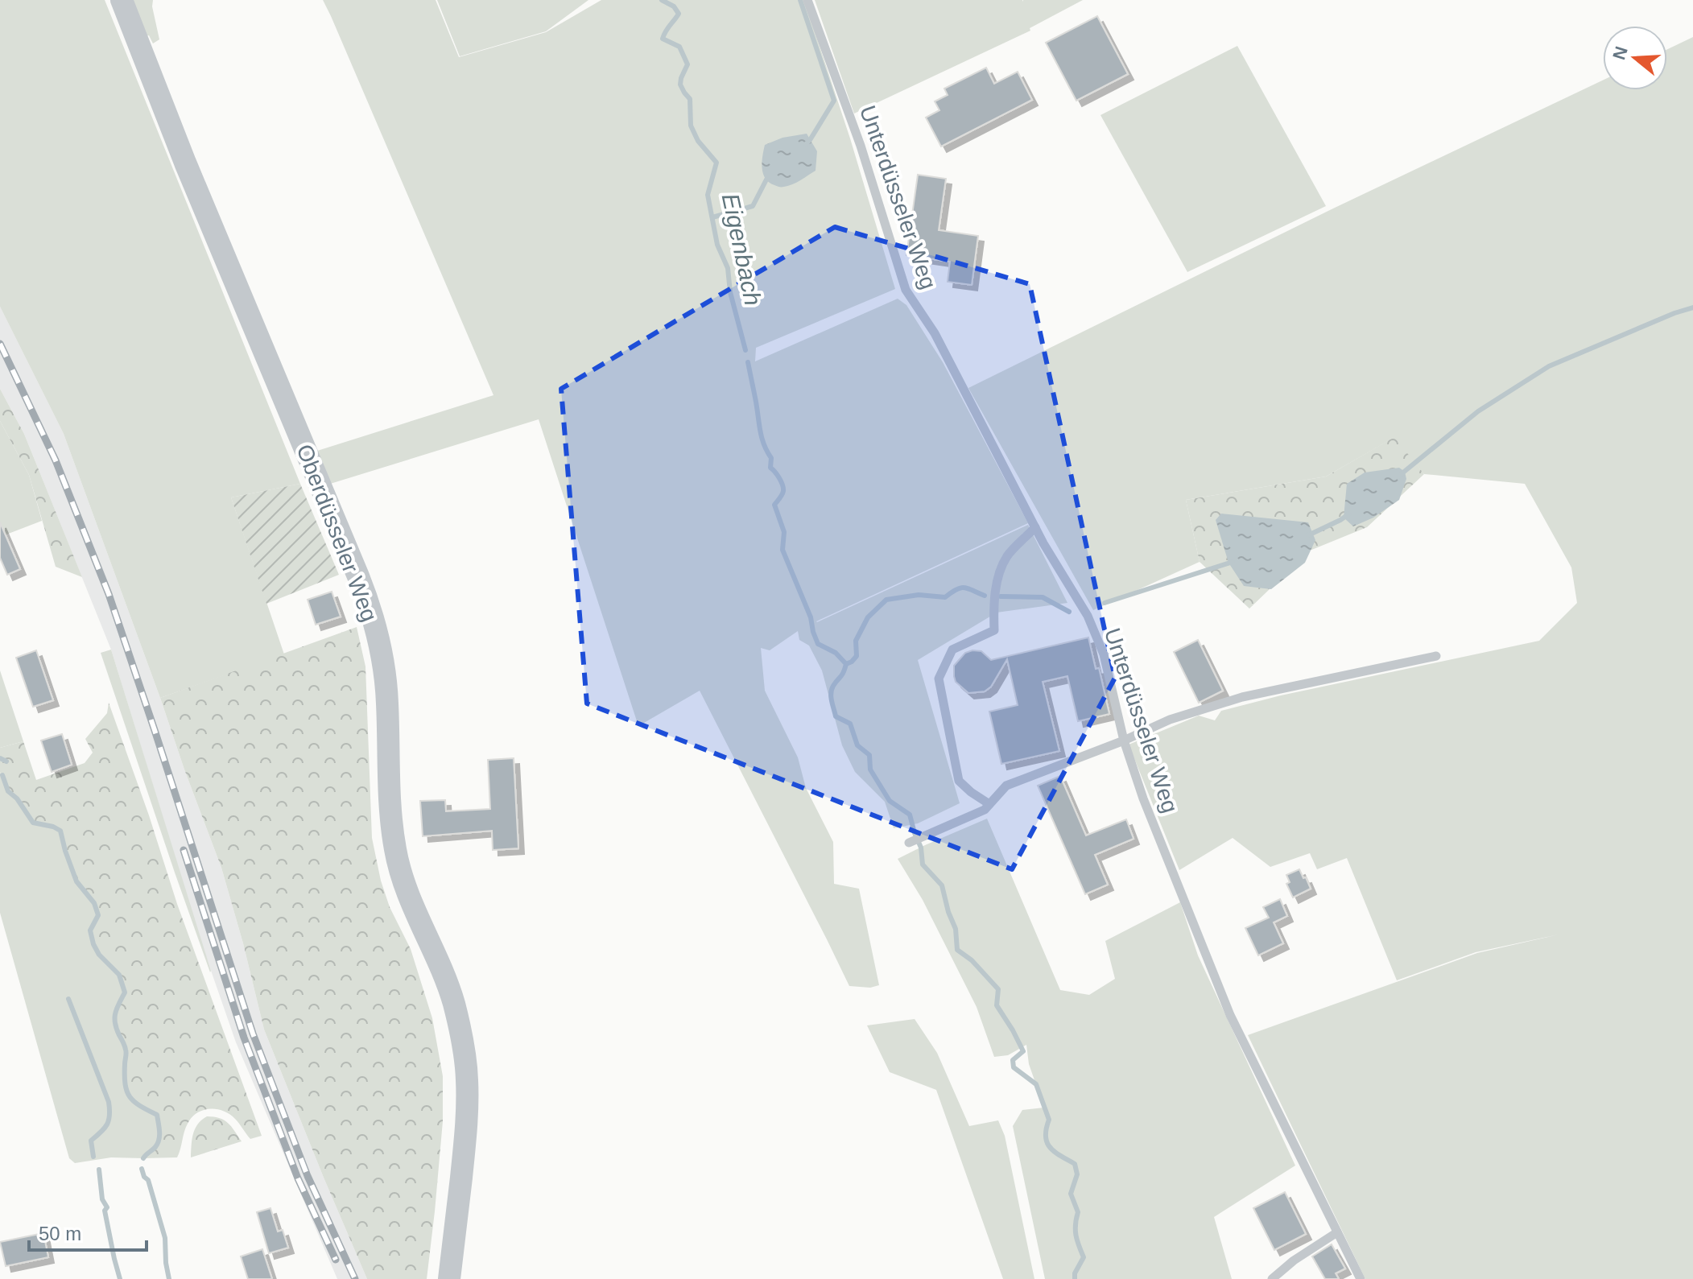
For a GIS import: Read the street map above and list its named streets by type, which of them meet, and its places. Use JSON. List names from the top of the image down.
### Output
{
  "streets": {
    "street": ["Oberdüsseler Weg"],
    "lane": ["Unterdüsseler Weg"]
  },
  "water": ["Eigenbach"],
  "scale_bar": "50 m",
  "north": "left"
}
